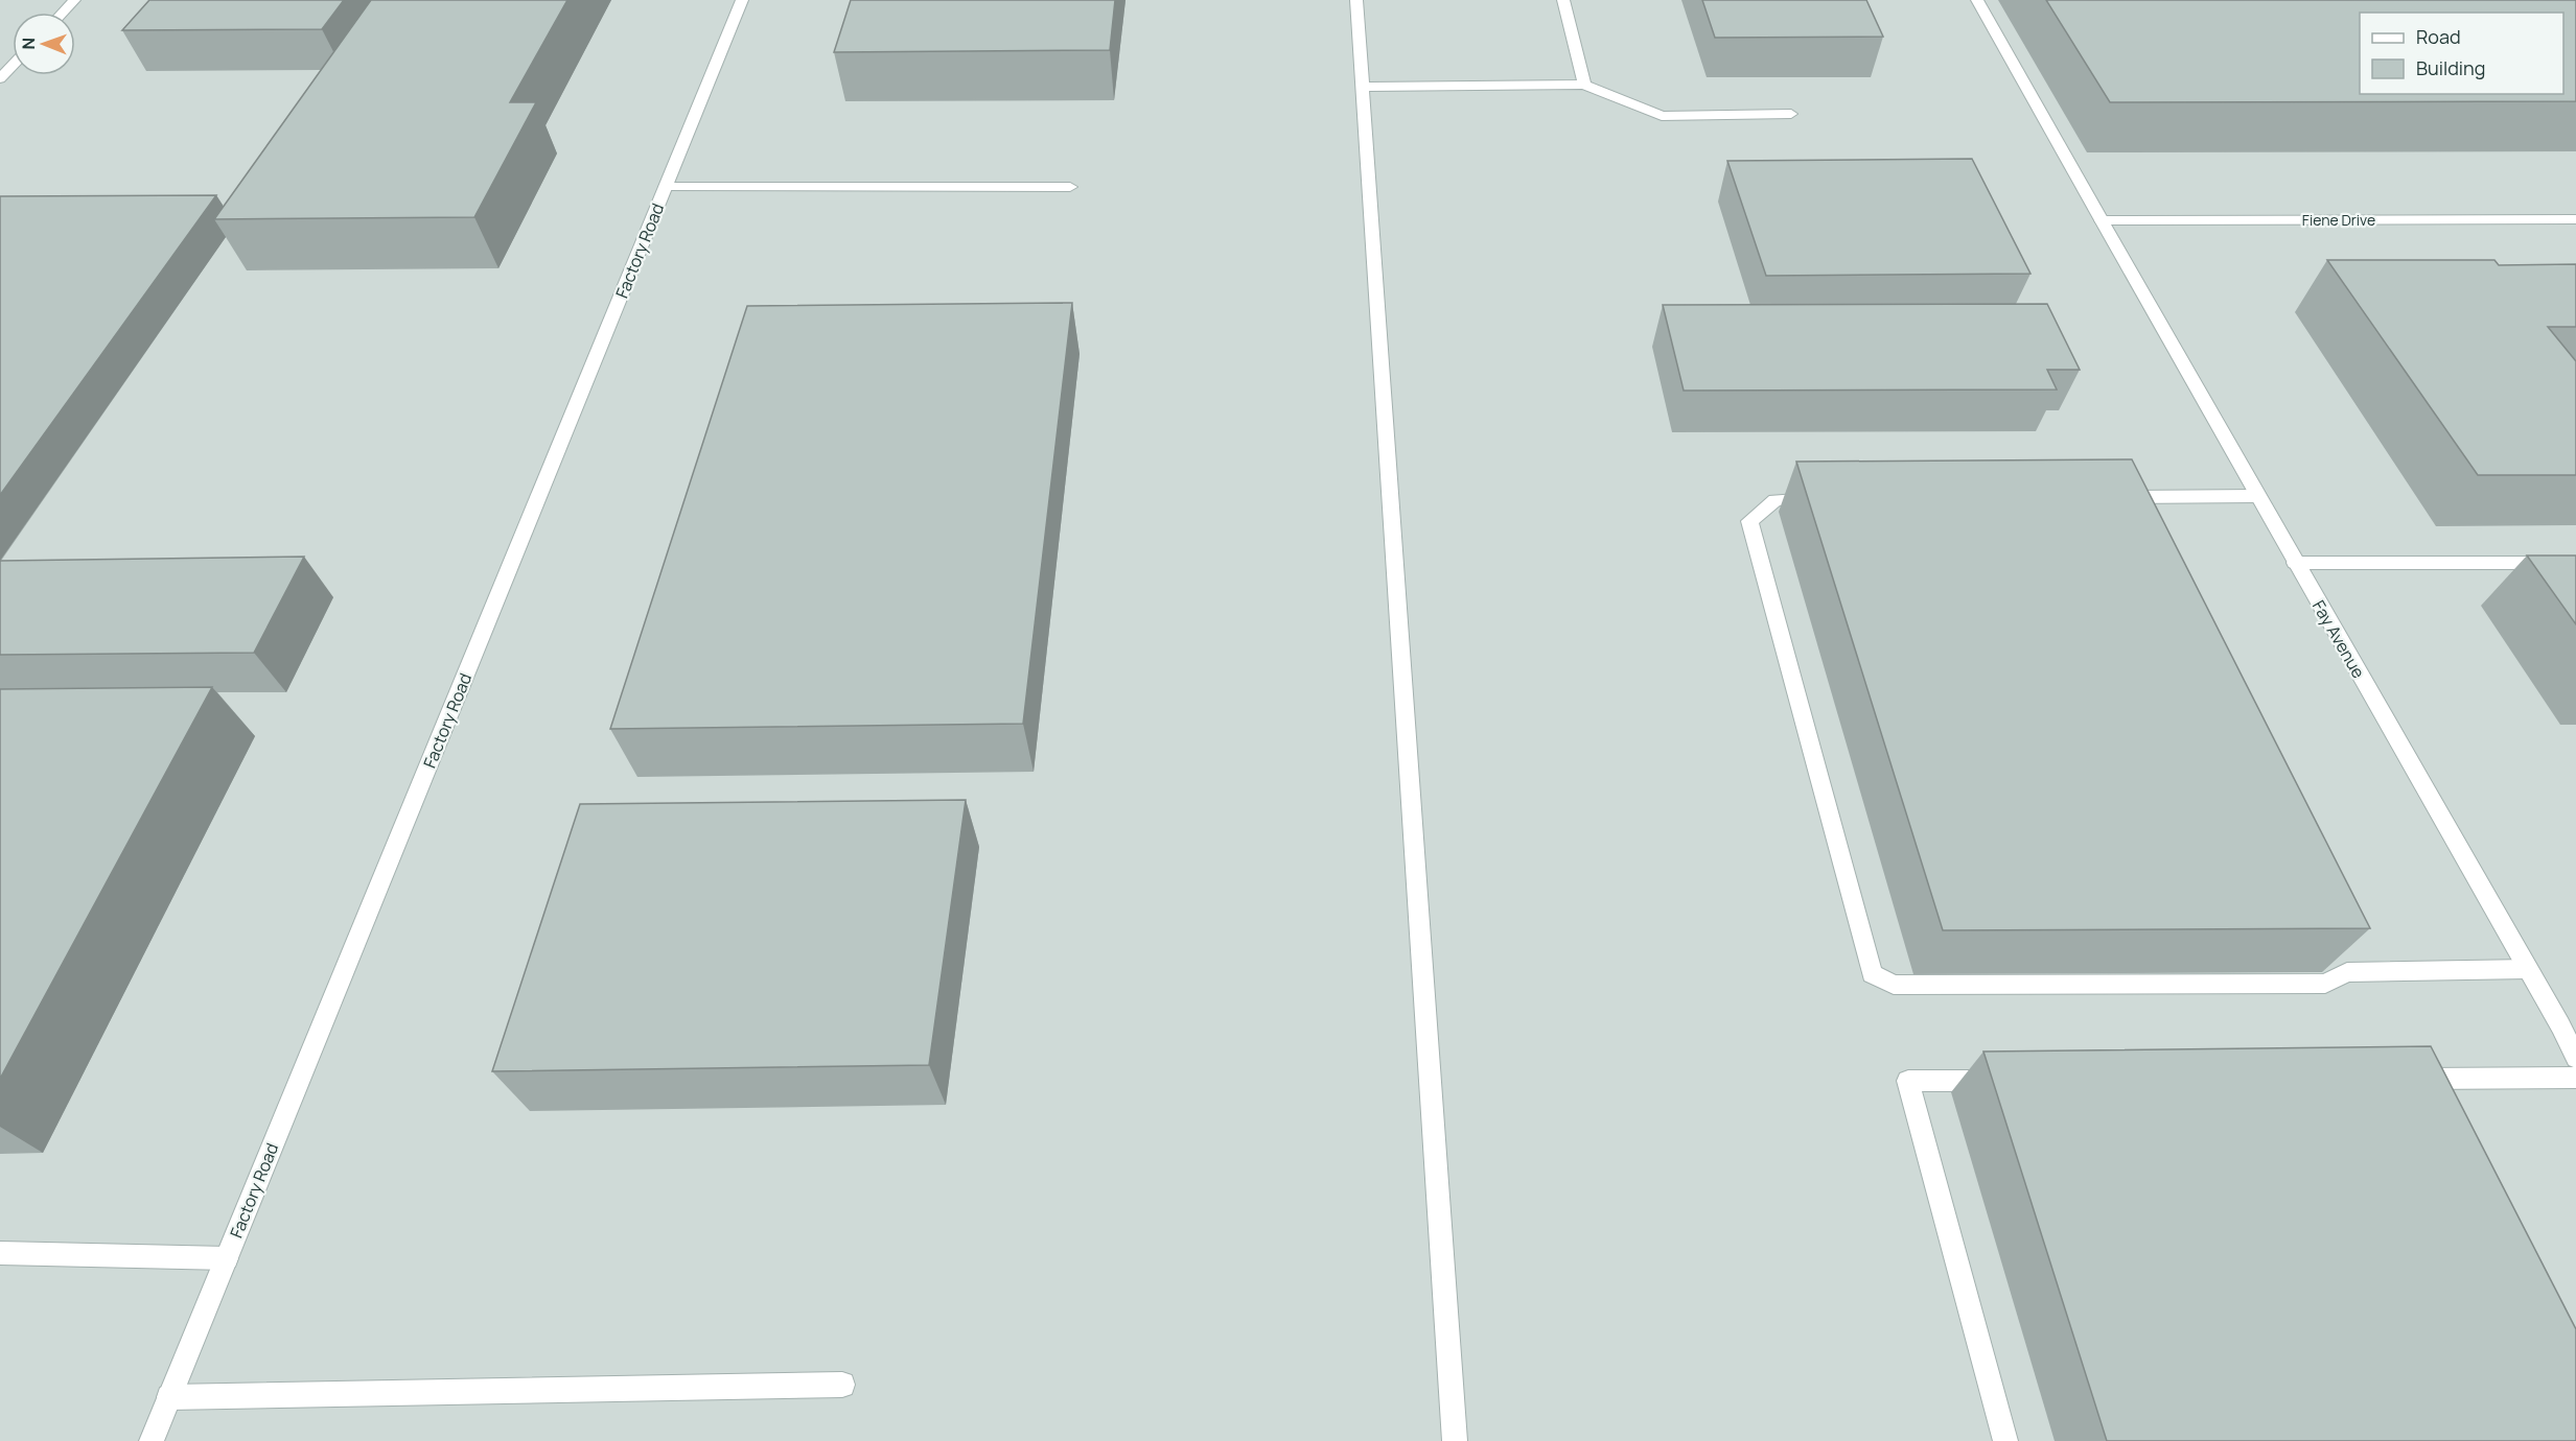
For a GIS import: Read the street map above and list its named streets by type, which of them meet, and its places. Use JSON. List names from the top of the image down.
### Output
{
  "streets": {
    "street": ["Fiene Drive", "Factory Road", "Fay Avenue"]
  },
  "crossings": [
    ["Fiene Drive", "Fay Avenue"]
  ],
  "legend": ["Road", "Building"],
  "north": "left"
}
